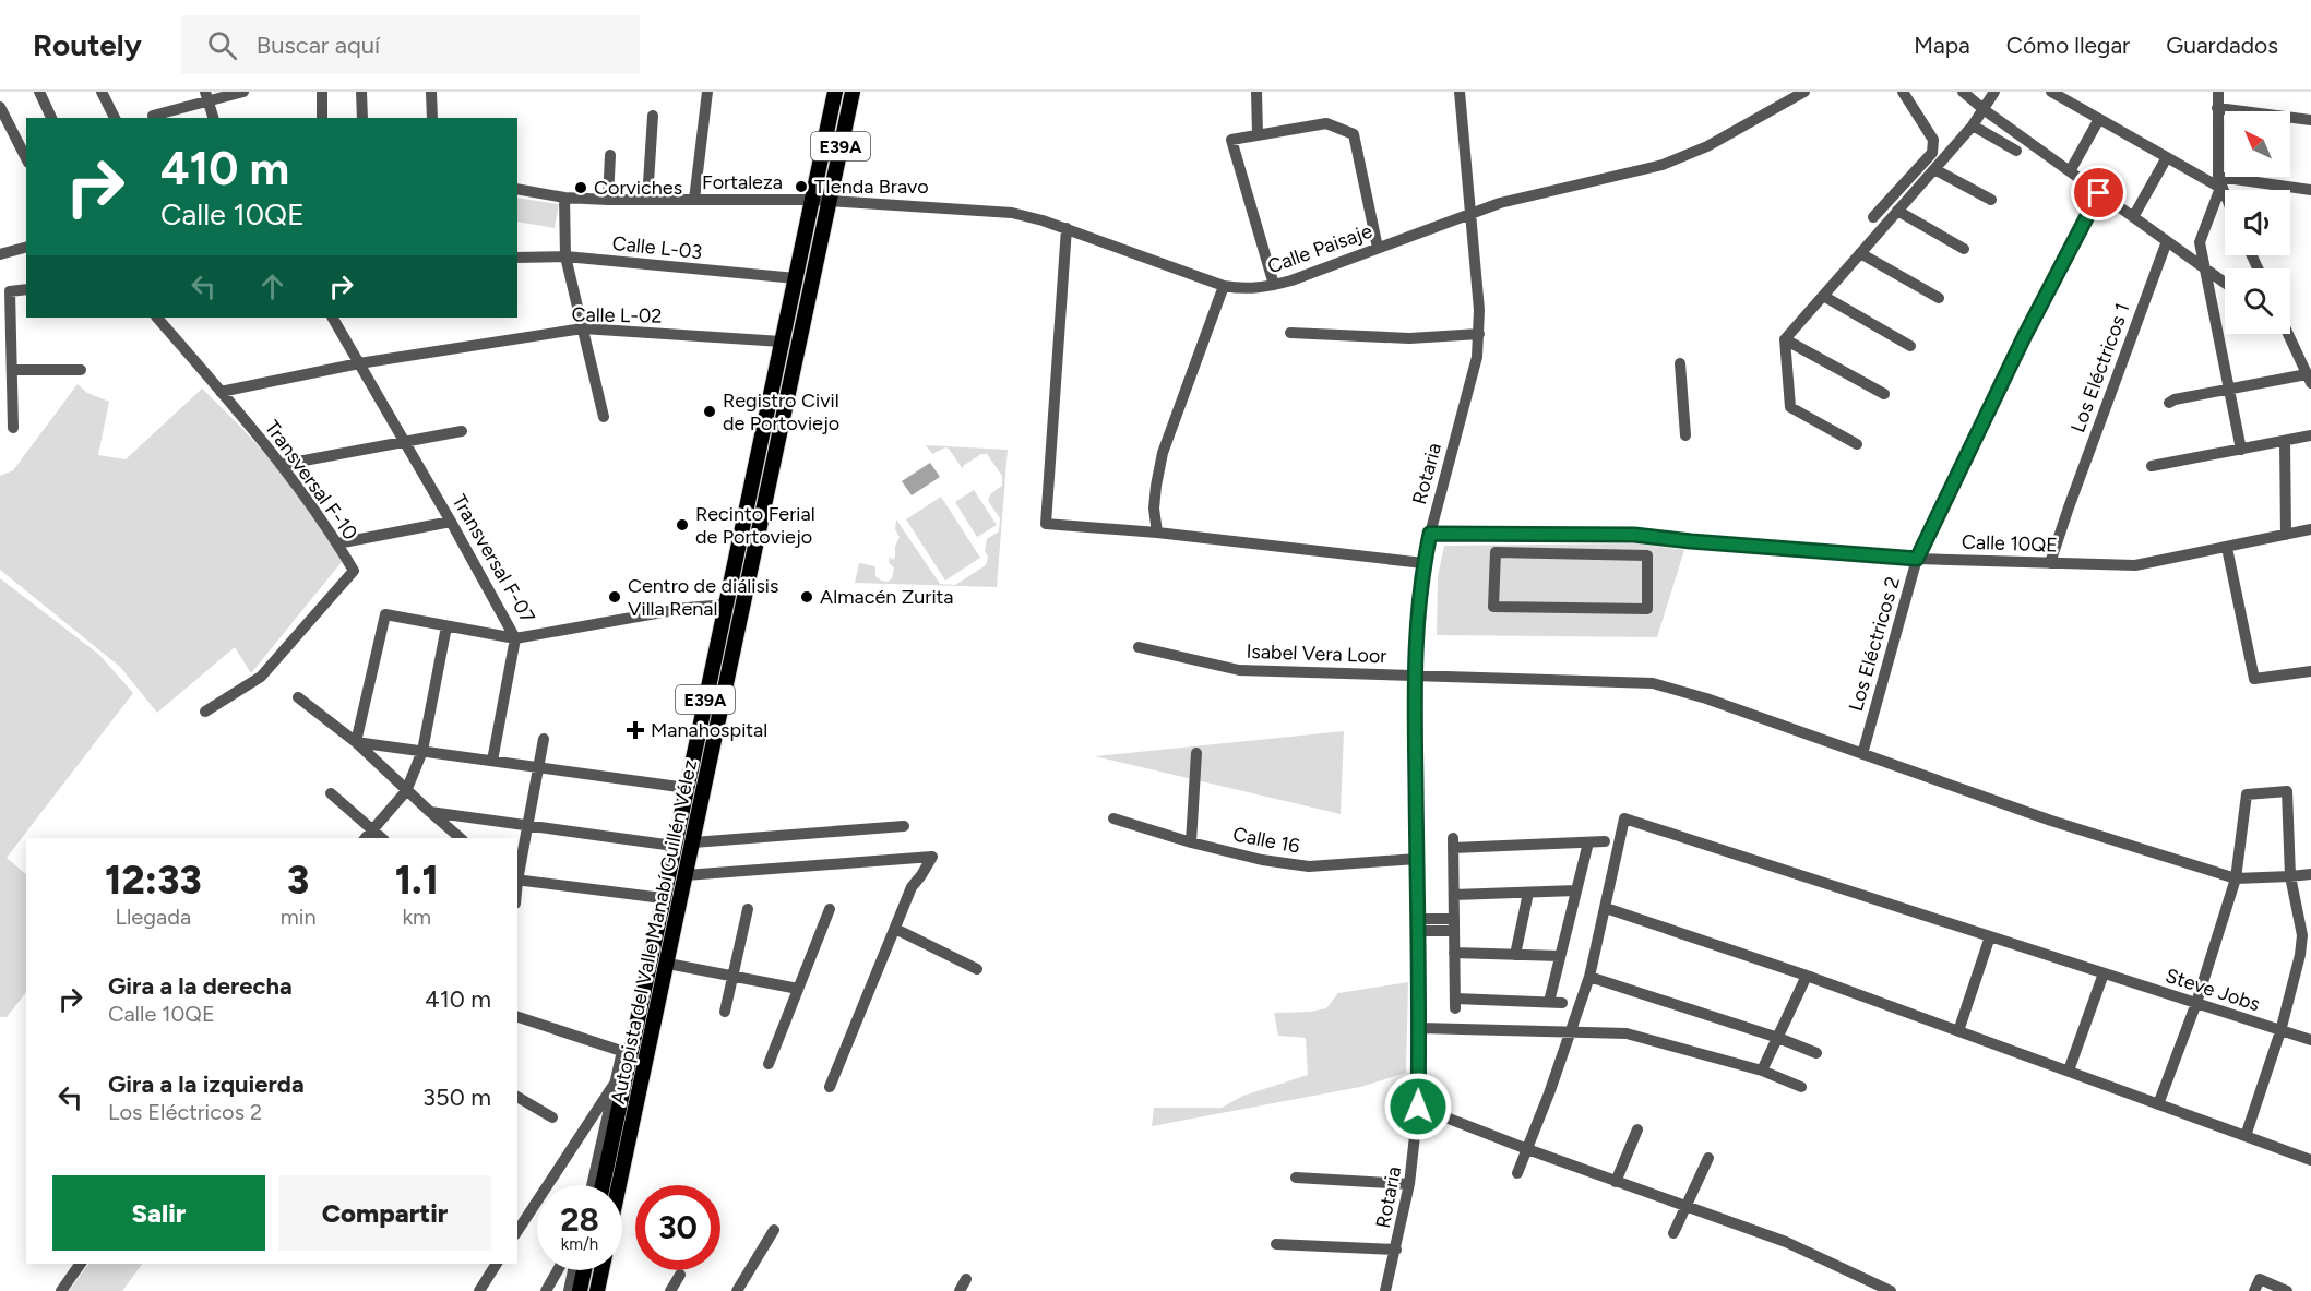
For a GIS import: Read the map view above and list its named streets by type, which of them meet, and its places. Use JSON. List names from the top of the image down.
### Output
{
  "streets": {
    "main road": ["E39A", "Autopista del Valle Manabí Guillén Vélez"],
    "street": [
      "Fortaleza",
      "Calle L-03",
      "Calle Paisaje",
      "Calle L-02",
      "Los Eléctricos 1",
      "Rotaria",
      "Transversal F-10",
      "Calle 10QE",
      "Transversal F-07",
      "Los Eléctricos 2",
      "Isabel Vera Loor",
      "Calle 16",
      "Steve Jobs"
    ]
  },
  "crossings": [
    ["Fortaleza", "Calle Paisaje"],
    ["Fortaleza", "Autopista del Valle Manabí Guillén Vélez"],
    ["Calle L-03", "Autopista del Valle Manabí Guillén Vélez"],
    ["Calle Paisaje", "Rotaria"],
    ["Calle Paisaje", "Autopista del Valle Manabí Guillén Vélez"],
    ["Calle L-02", "Transversal F-10"],
    ["Calle L-02", "Transversal F-07"],
    ["Calle L-02", "Autopista del Valle Manabí Guillén Vélez"],
    ["Los Eléctricos 1", "Calle 10QE"],
    ["Rotaria", "Calle 10QE"],
    ["Rotaria", "Isabel Vera Loor"],
    ["Rotaria", "Calle 16"],
    ["Calle 10QE", "Los Eléctricos 2"],
    ["Transversal F-07", "Autopista del Valle Manabí Guillén Vélez"],
    ["Los Eléctricos 2", "Isabel Vera Loor"]
  ],
  "places": {
    "other": [
      "TIenda Bravo",
      "Corviches",
      "Registro Civil de Portoviejo",
      "Recinto Ferial de Portoviejo",
      "Centro de diálisis Villa Renal",
      "Almacén Zurita"
    ],
    "health": ["Manahospital"]
  },
  "north": "top left",
  "page": {
    "header": "Routely",
    "search": "Buscar aquí",
    "nav": ["Mapa", "Cómo llegar", "Guardados"],
    "turn": ["410 m", "Calle 10QE"],
    "eta": [
      "12:33",
      "Llegada",
      "3",
      "min",
      "1.1",
      "km"
    ],
    "list": [
      {
        "name": "Gira a la derecha",
        "note": "Calle 10QE",
        "value": "410 m"
      },
      {
        "name": "Gira a la izquierda",
        "note": "Los Eléctricos 2",
        "value": "350 m"
      }
    ],
    "buttons": ["Salir", "Compartir"],
    "speed": "28 km/h",
    "limit": "30"
  }
}
